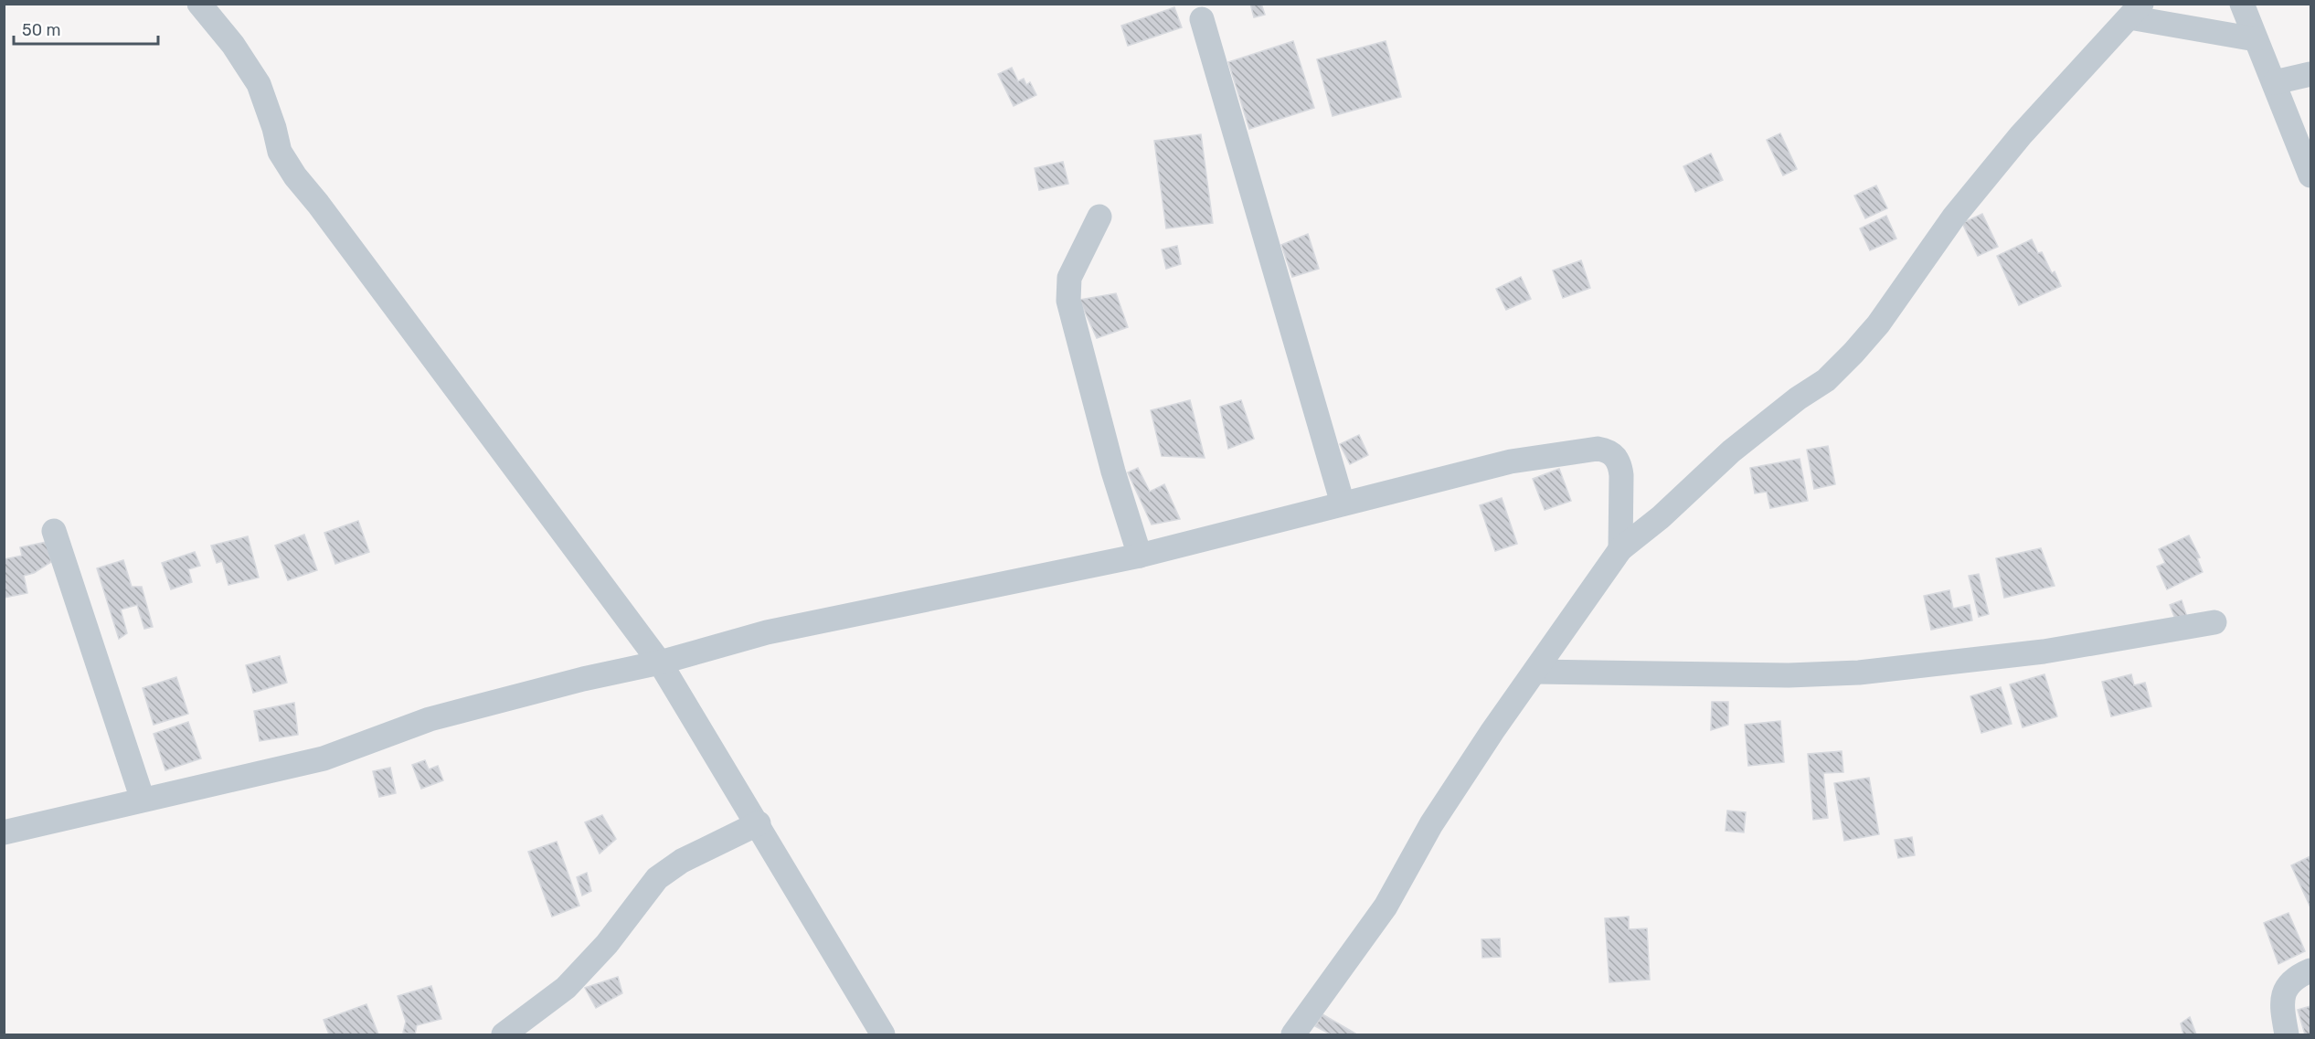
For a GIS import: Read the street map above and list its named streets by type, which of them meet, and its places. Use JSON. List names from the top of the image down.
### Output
{
  "scale_bar": "50 m"
}
